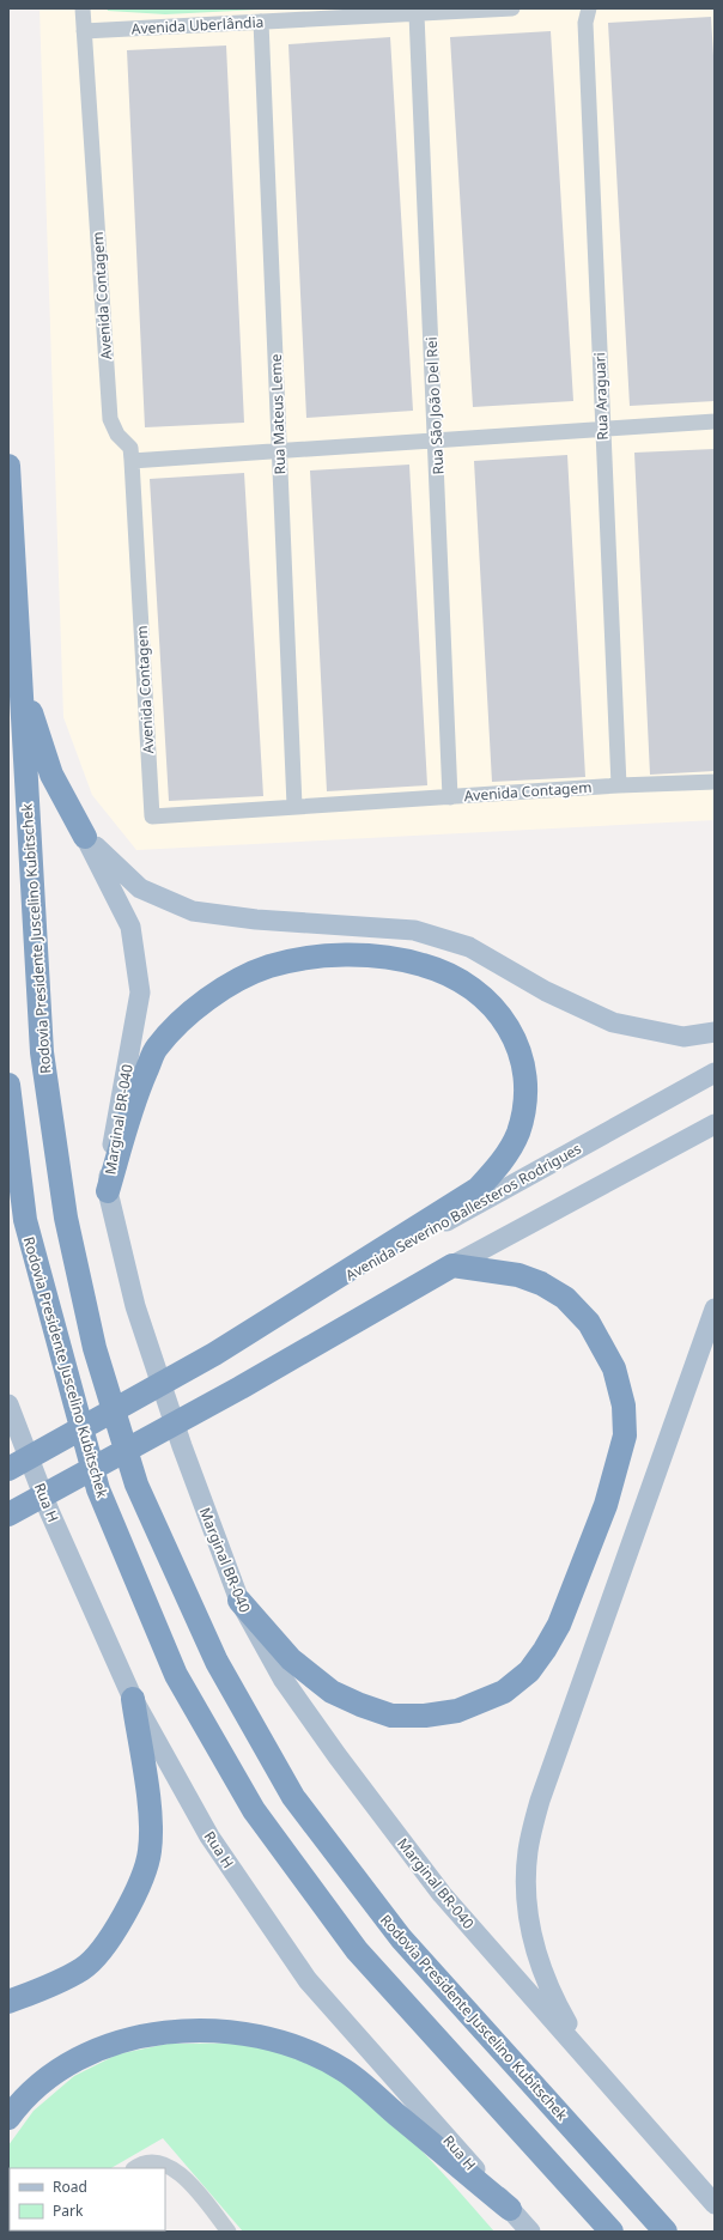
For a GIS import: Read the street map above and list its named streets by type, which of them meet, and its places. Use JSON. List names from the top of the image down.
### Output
{
  "streets": {
    "highway": ["Rodovia Presidente Juscelino Kubitschek", "Avenida Severino Ballesteros Rodrigues"],
    "main road": ["Marginal BR-040", "Rua H"],
    "lane": [
      "Avenida Uberlândia",
      "Avenida Contagem",
      "Rua Araguari",
      "Rua São João Del Rei",
      "Rua Mateus Leme"
    ]
  },
  "crossings": [
    ["Avenida Uberlândia", "Avenida Contagem"],
    ["Avenida Uberlândia", "Rua São João Del Rei"],
    ["Avenida Uberlândia", "Rua Mateus Leme"],
    ["Avenida Contagem", "Rua Araguari"],
    ["Avenida Contagem", "Rua São João Del Rei"],
    ["Avenida Contagem", "Rua Mateus Leme"]
  ],
  "legend": ["Road", "Park"]
}
